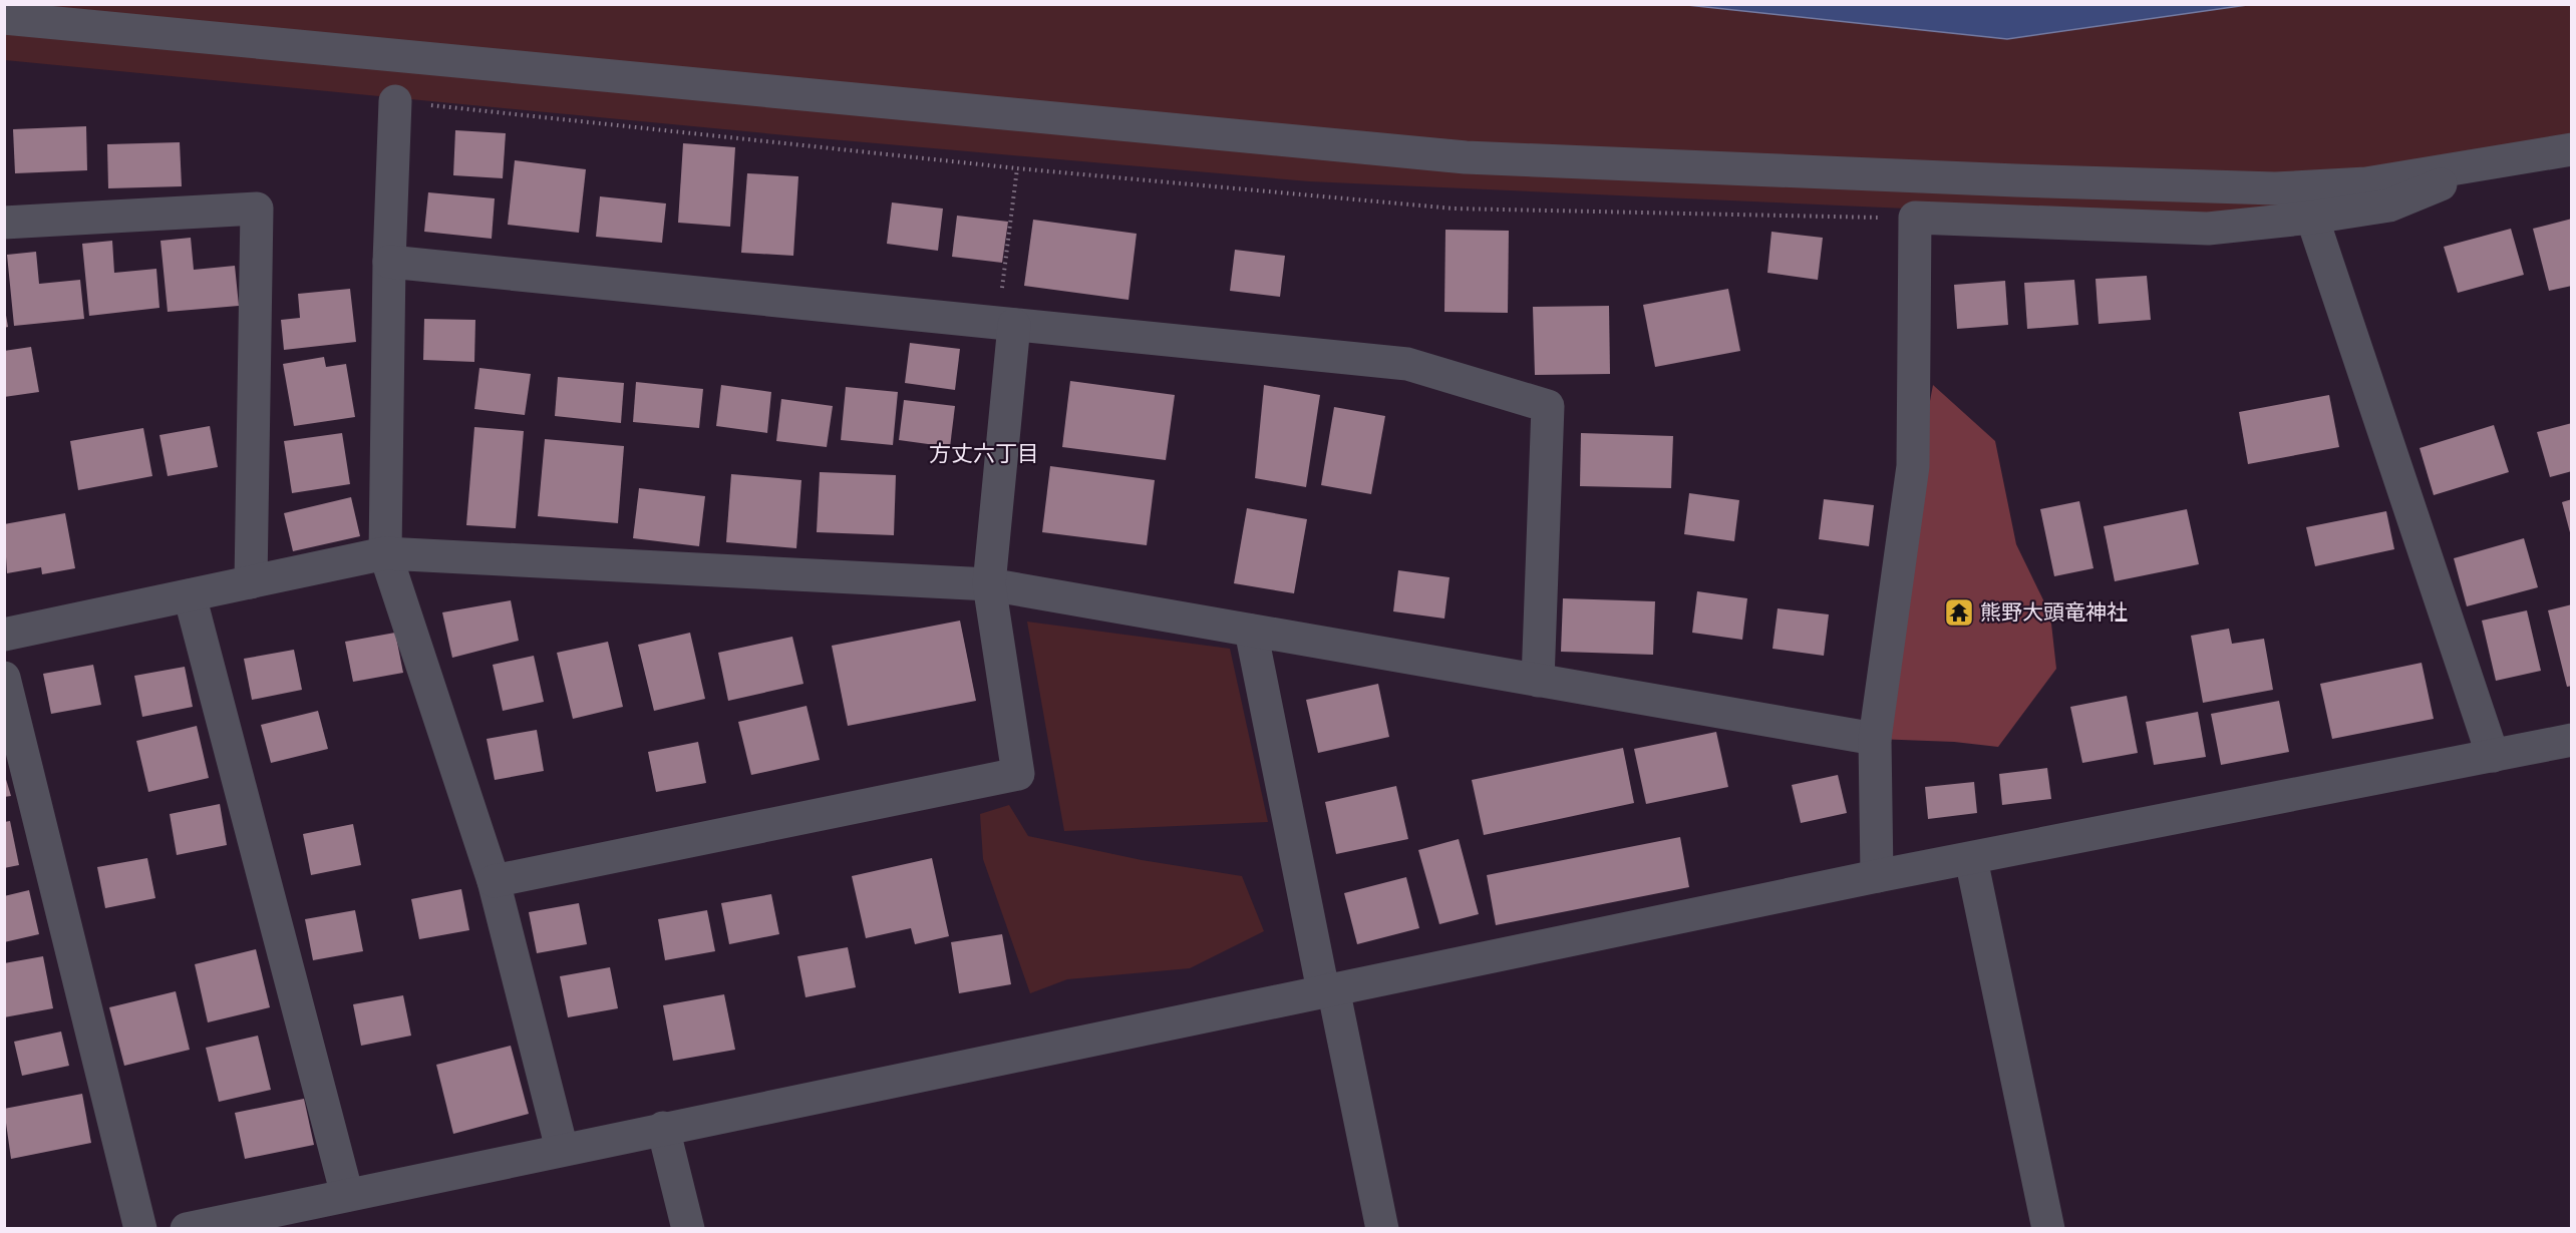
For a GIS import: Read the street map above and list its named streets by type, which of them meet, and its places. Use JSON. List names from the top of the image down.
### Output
{
  "districts": ["方丈六丁目"],
  "places": {
    "temple": ["熊野大頭竜神社"]
  }
}
